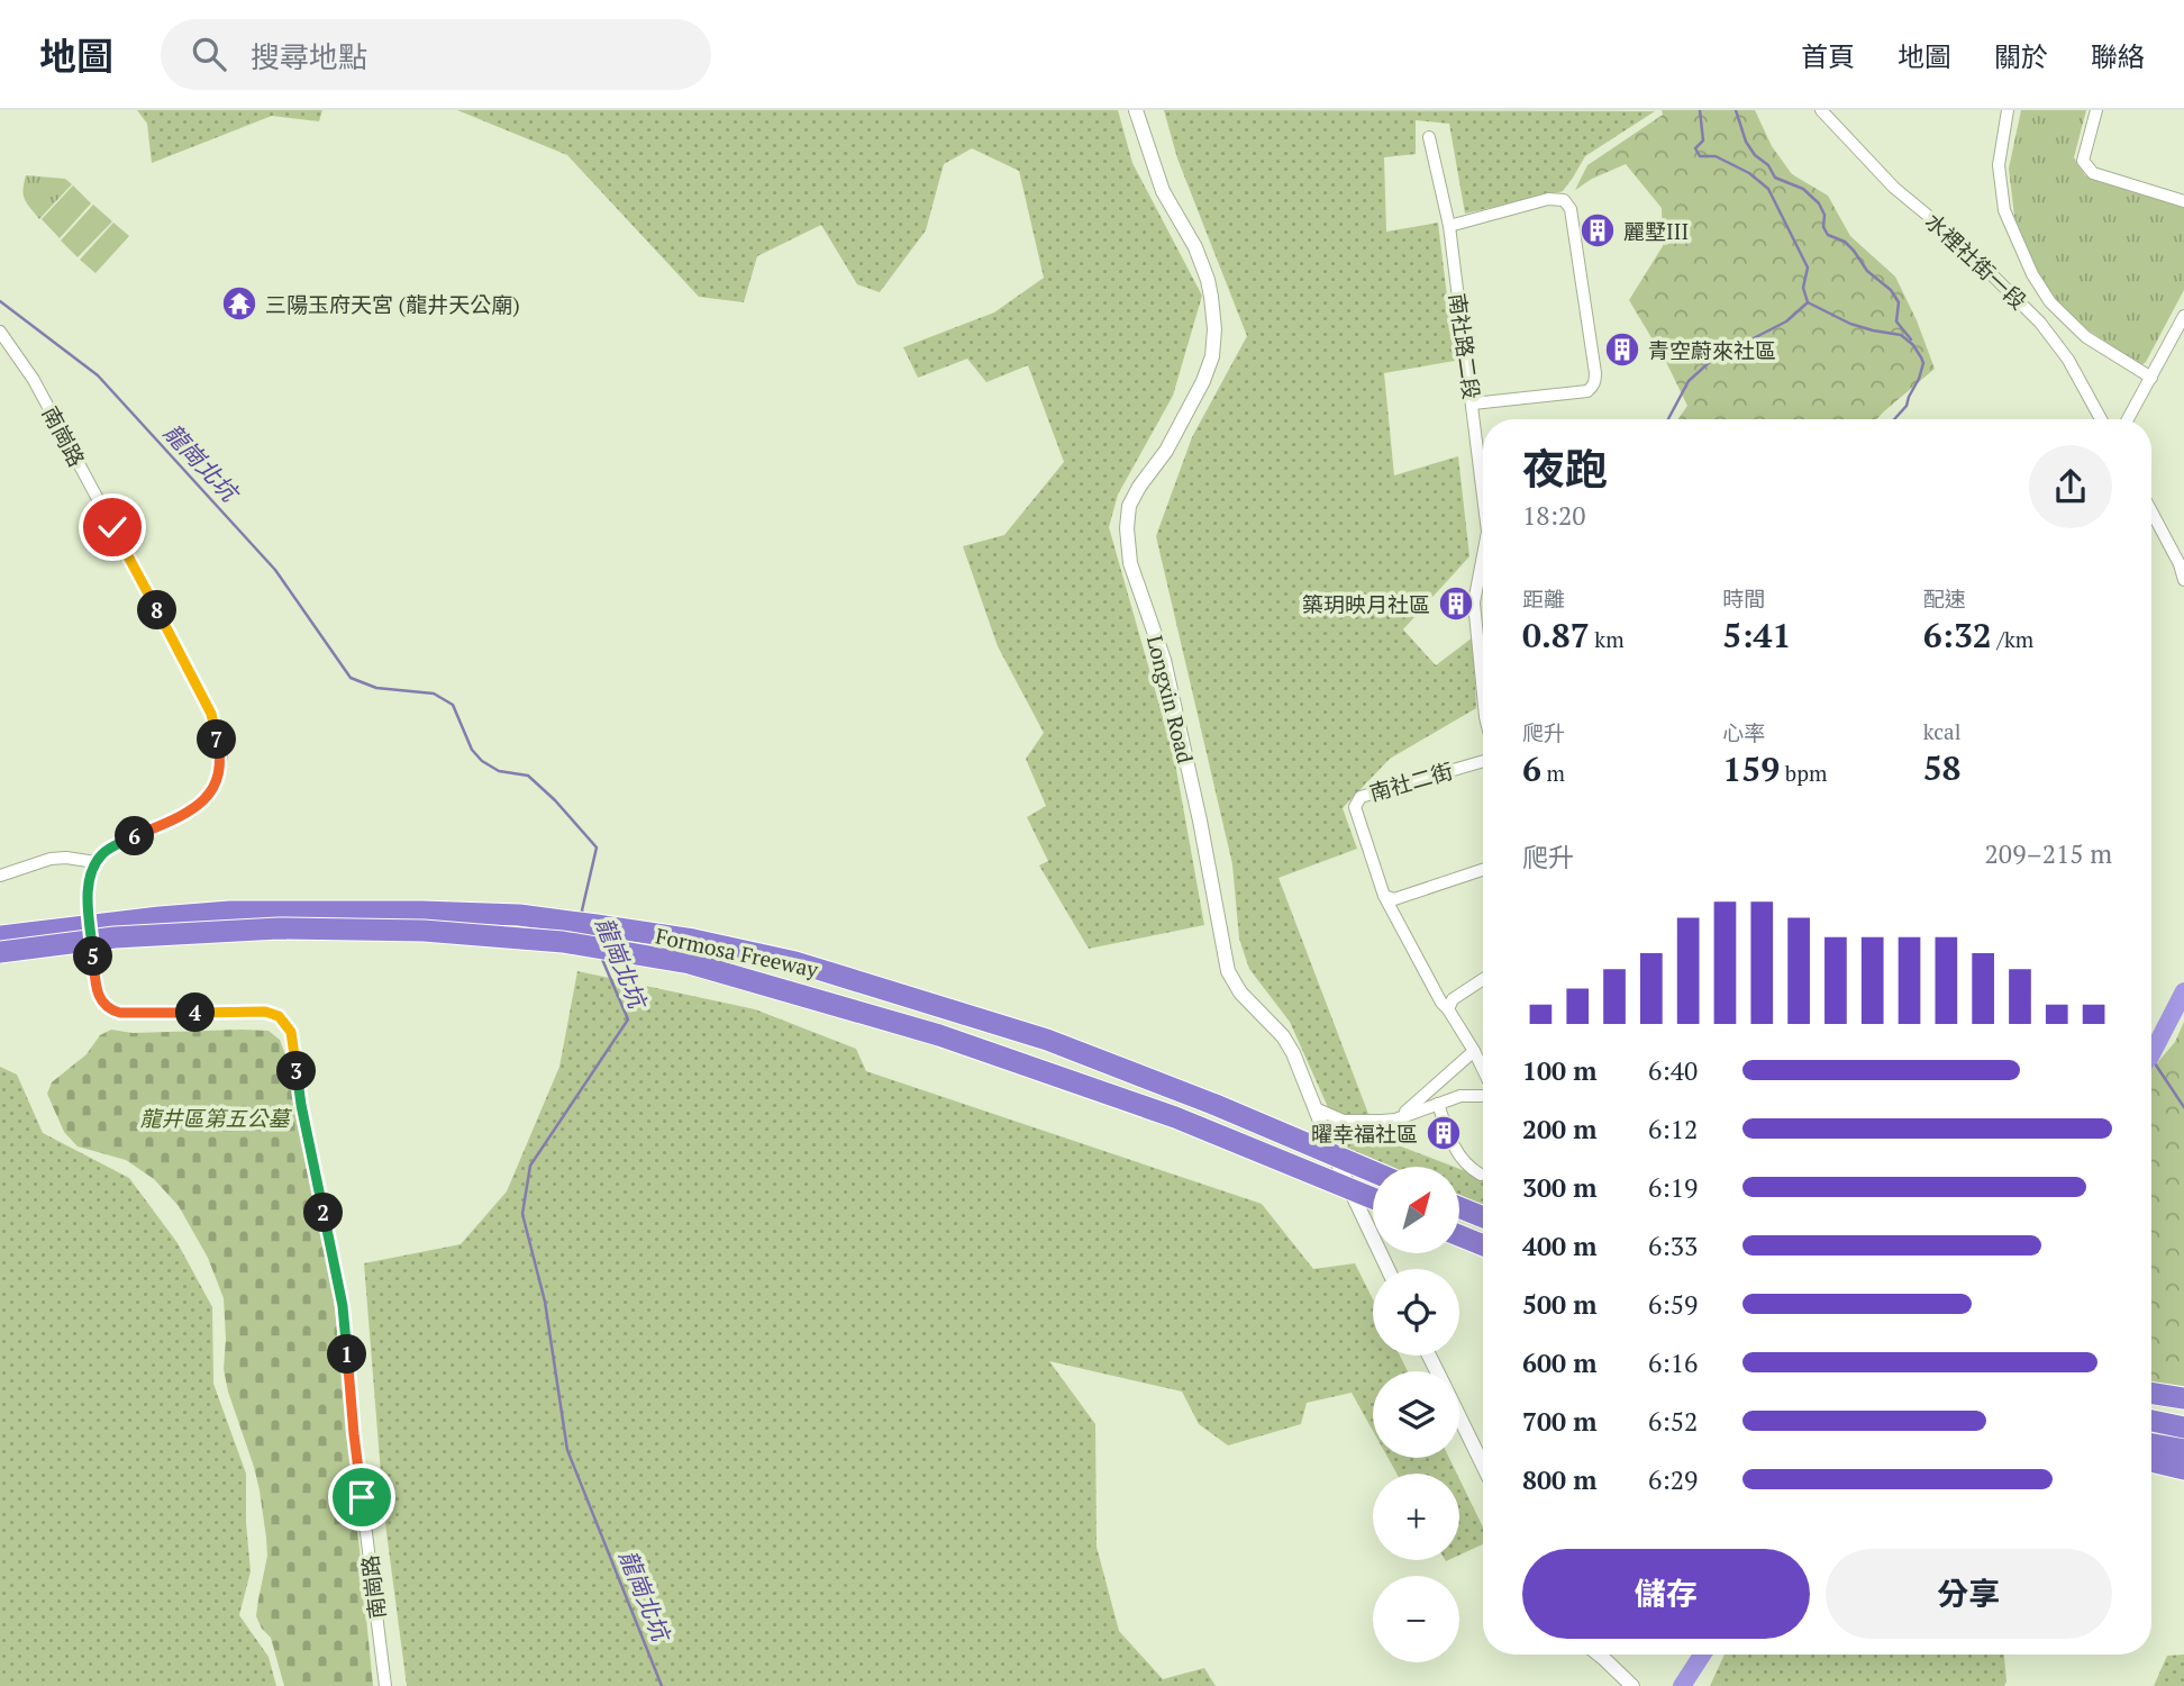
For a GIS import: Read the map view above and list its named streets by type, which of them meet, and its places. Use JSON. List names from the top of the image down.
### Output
{
  "streets": {
    "highway": ["Formosa Freeway"],
    "street": [
      "水裡社街一段",
      "南社路二段",
      "南崗路",
      "Longxin Road",
      "南社二街"
    ]
  },
  "water": ["龍崗北坑"],
  "parks": ["龍井區第五公墓"],
  "places": {
    "building": [
      "麗墅III",
      "青空蔚來社區",
      "築玥映月社區",
      "曜幸福社區"
    ],
    "temple": ["三陽玉府天宮 (龍井天公廟)"]
  },
  "north": "top right",
  "page": {
    "header": "地圖",
    "search": "搜尋地點",
    "nav": [
      "首頁",
      "地圖",
      "關於",
      "聯絡"
    ],
    "heading": ["夜跑", "18:20"],
    "stats": [
      ["距離", "0.87 km"],
      ["時間", "5:41"],
      ["配速", "6:32 /km"],
      ["爬升", "6 m"],
      ["心率", "159 bpm"],
      ["kcal", "58"]
    ],
    "pins": [
      "8",
      "7",
      "6",
      "5",
      "4",
      "3",
      "2",
      "1"
    ],
    "chart": ["爬升", "209–215 m"],
    "list": [
      {
        "name": "100 m",
        "note": "6:40"
      },
      {
        "name": "200 m",
        "note": "6:12"
      },
      {
        "name": "300 m",
        "note": "6:19"
      },
      {
        "name": "400 m",
        "note": "6:33"
      },
      {
        "name": "500 m",
        "note": "6:59"
      },
      {
        "name": "600 m",
        "note": "6:16"
      },
      {
        "name": "700 m",
        "note": "6:52"
      },
      {
        "name": "800 m",
        "note": "6:29"
      }
    ],
    "map_buttons": ["+", "−"],
    "buttons": ["儲存", "分享"]
  }
}
